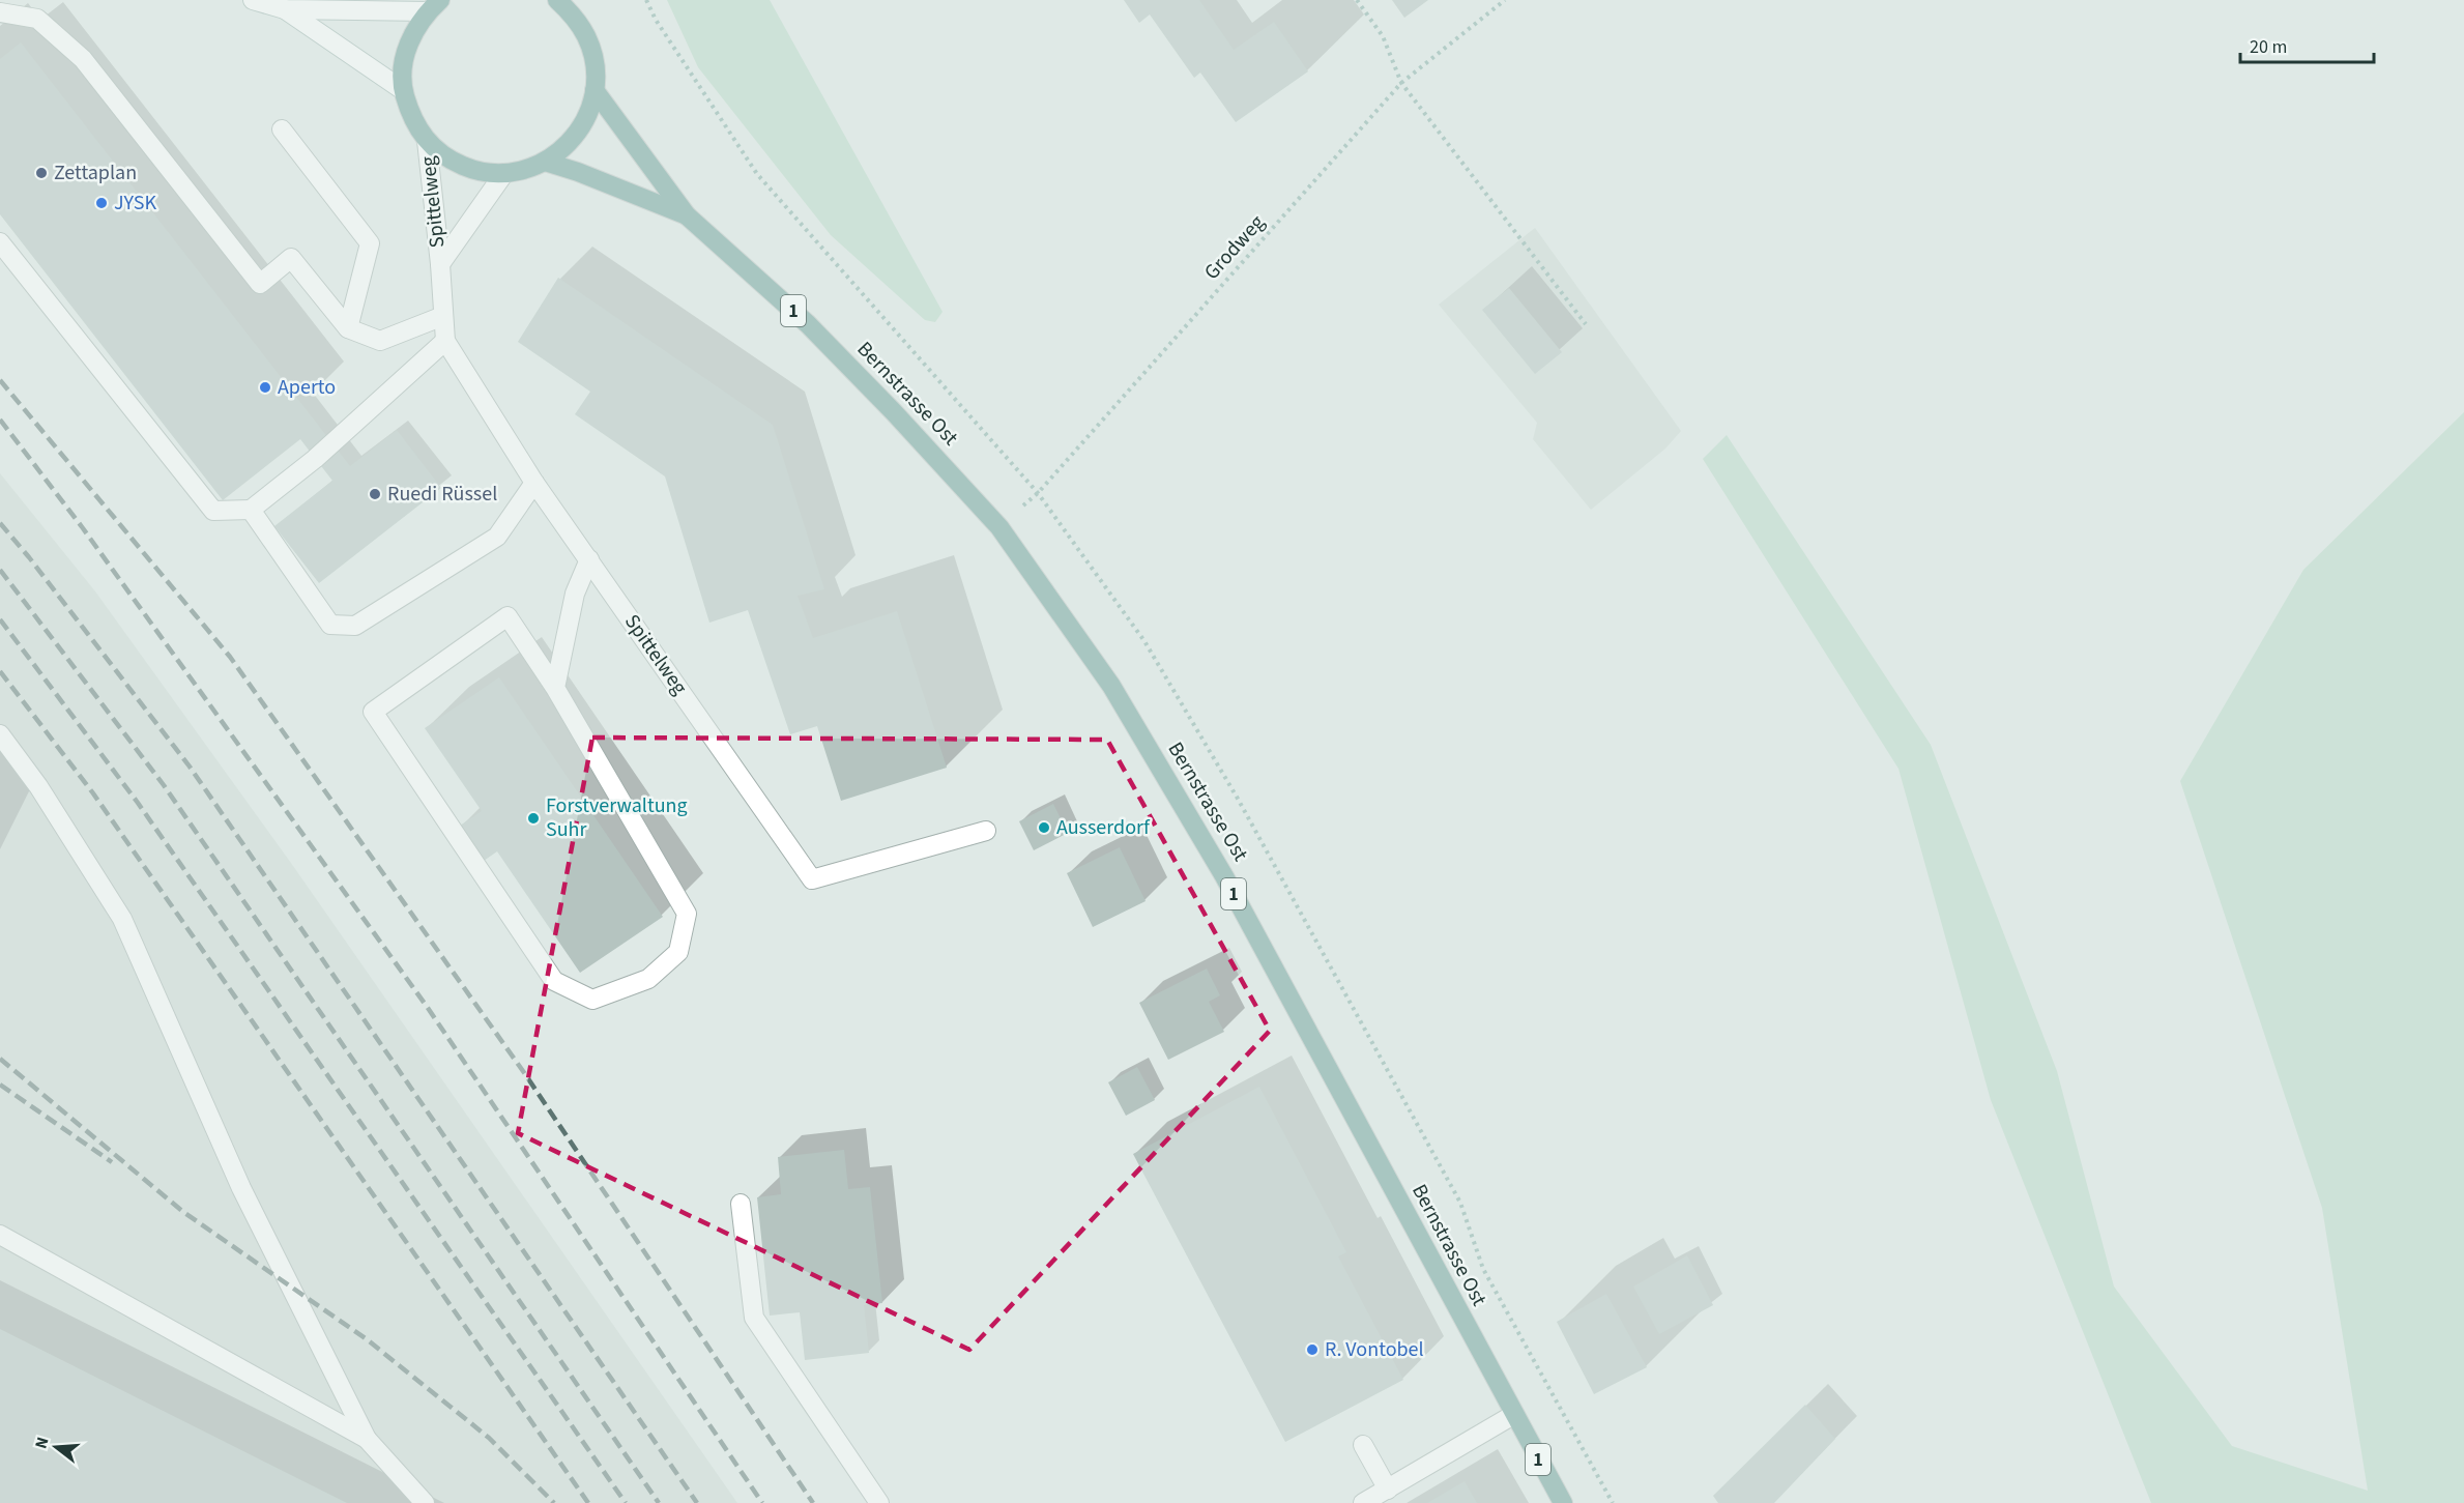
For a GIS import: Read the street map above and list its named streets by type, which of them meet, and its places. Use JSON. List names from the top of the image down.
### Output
{
  "streets": {
    "main road": ["Spittelweg", "1", "Bernstrasse Ost"],
    "path": ["Grodweg"]
  },
  "crossings": [
    ["Grodweg", "Bernstrasse Ost"]
  ],
  "places": [
    "Zettaplan",
    "JYSK",
    "Aperto",
    "Ruedi Rüssel",
    "Forstverwaltung Suhr",
    "Ausserdorf",
    "R. Vontobel"
  ],
  "scale_bar": "20 m",
  "north": "left"
}
